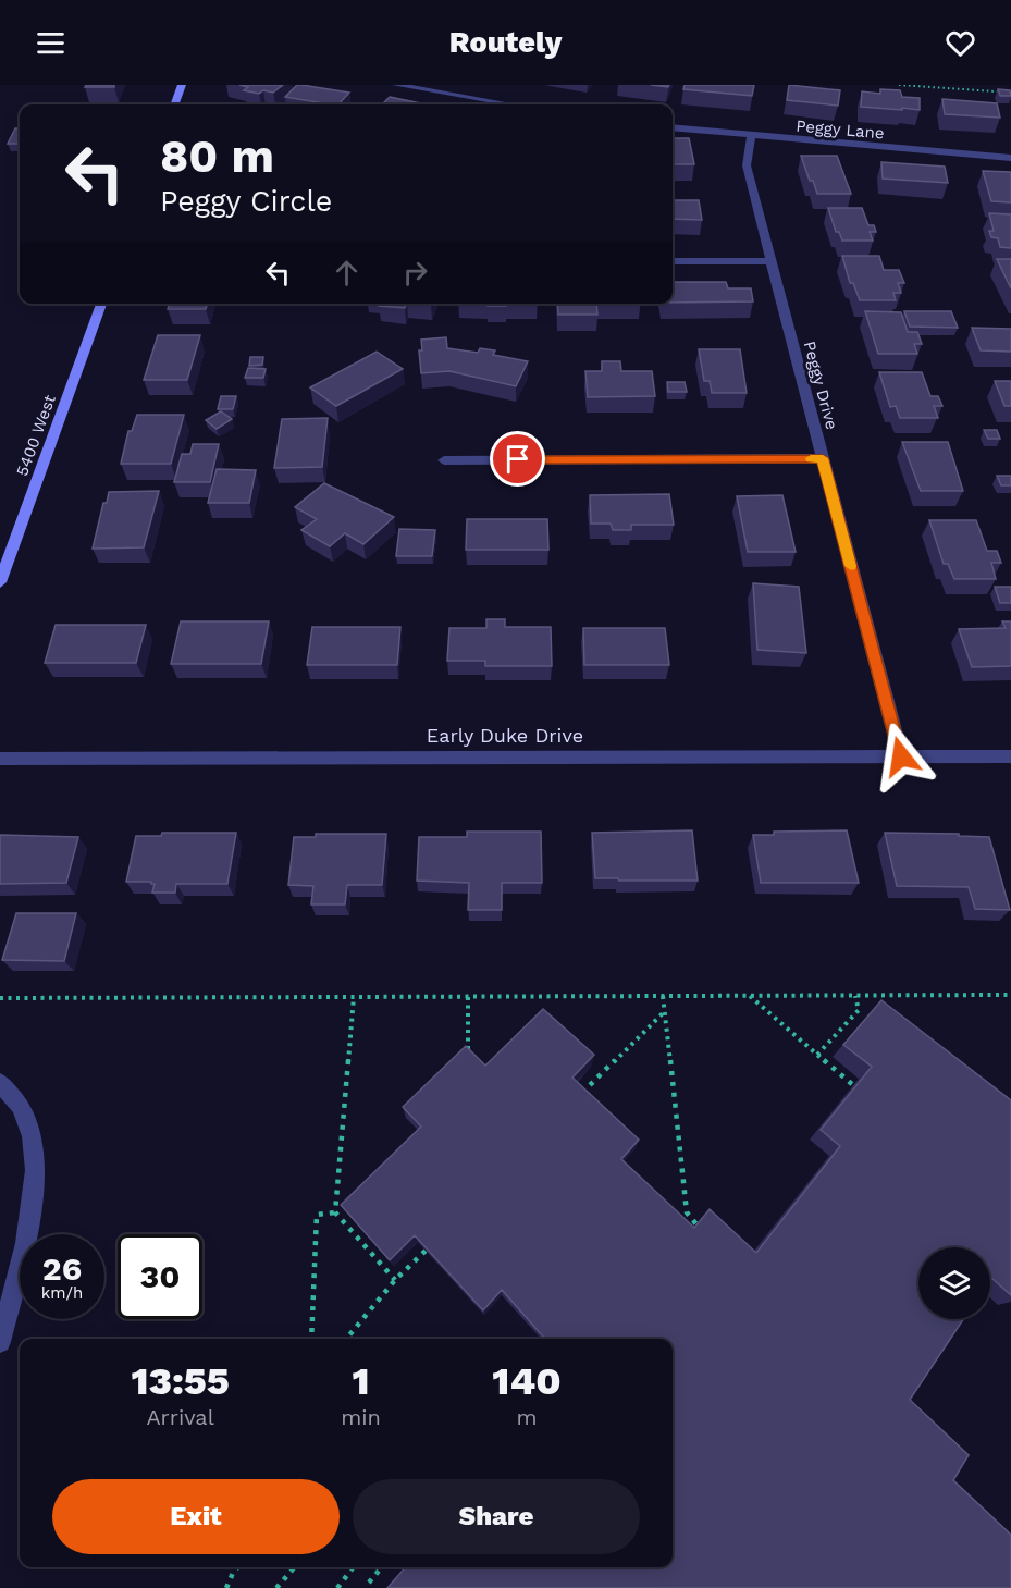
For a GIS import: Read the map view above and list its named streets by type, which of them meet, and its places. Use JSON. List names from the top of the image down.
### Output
{
  "streets": {
    "street": [
      "Peggy Lane",
      "Peggy Drive",
      "5400 West",
      "Early Duke Drive"
    ]
  },
  "crossings": [
    ["Peggy Lane", "Peggy Drive"],
    ["Peggy Drive", "Early Duke Drive"]
  ],
  "page": {
    "header": "Routely",
    "turn": ["80 m", "Peggy Circle"],
    "speed": "26 km/h",
    "limit": "30",
    "eta": [
      "13:55",
      "Arrival",
      "1",
      "min",
      "140",
      "m"
    ],
    "buttons": ["Exit", "Share"]
  }
}
